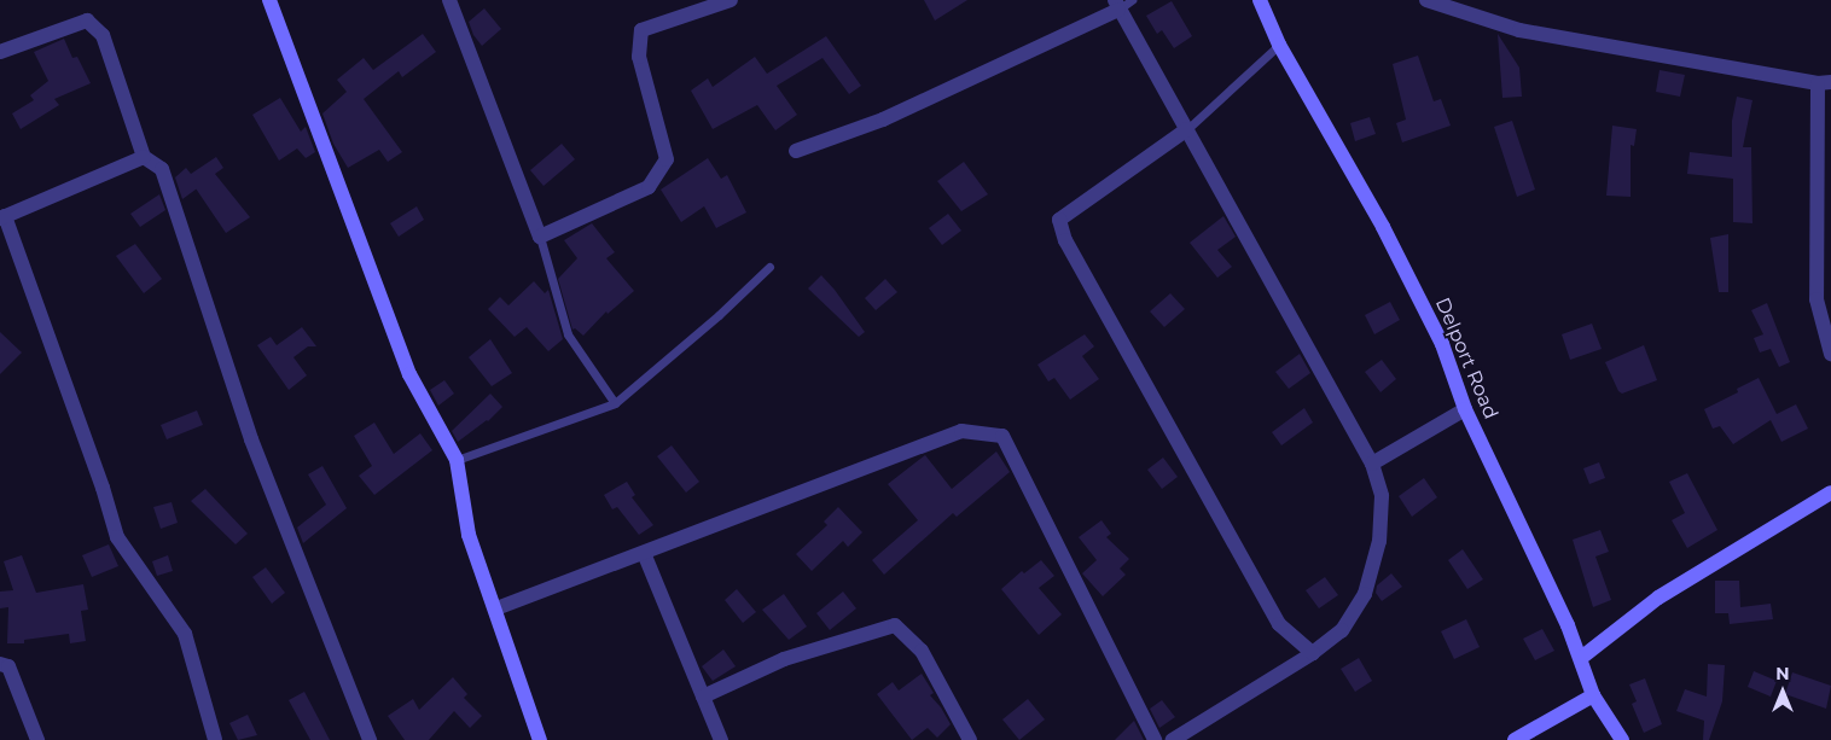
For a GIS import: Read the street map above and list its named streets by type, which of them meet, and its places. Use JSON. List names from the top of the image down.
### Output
{
  "streets": {
    "street": ["Delport Road"]
  },
  "north": "top"
}
